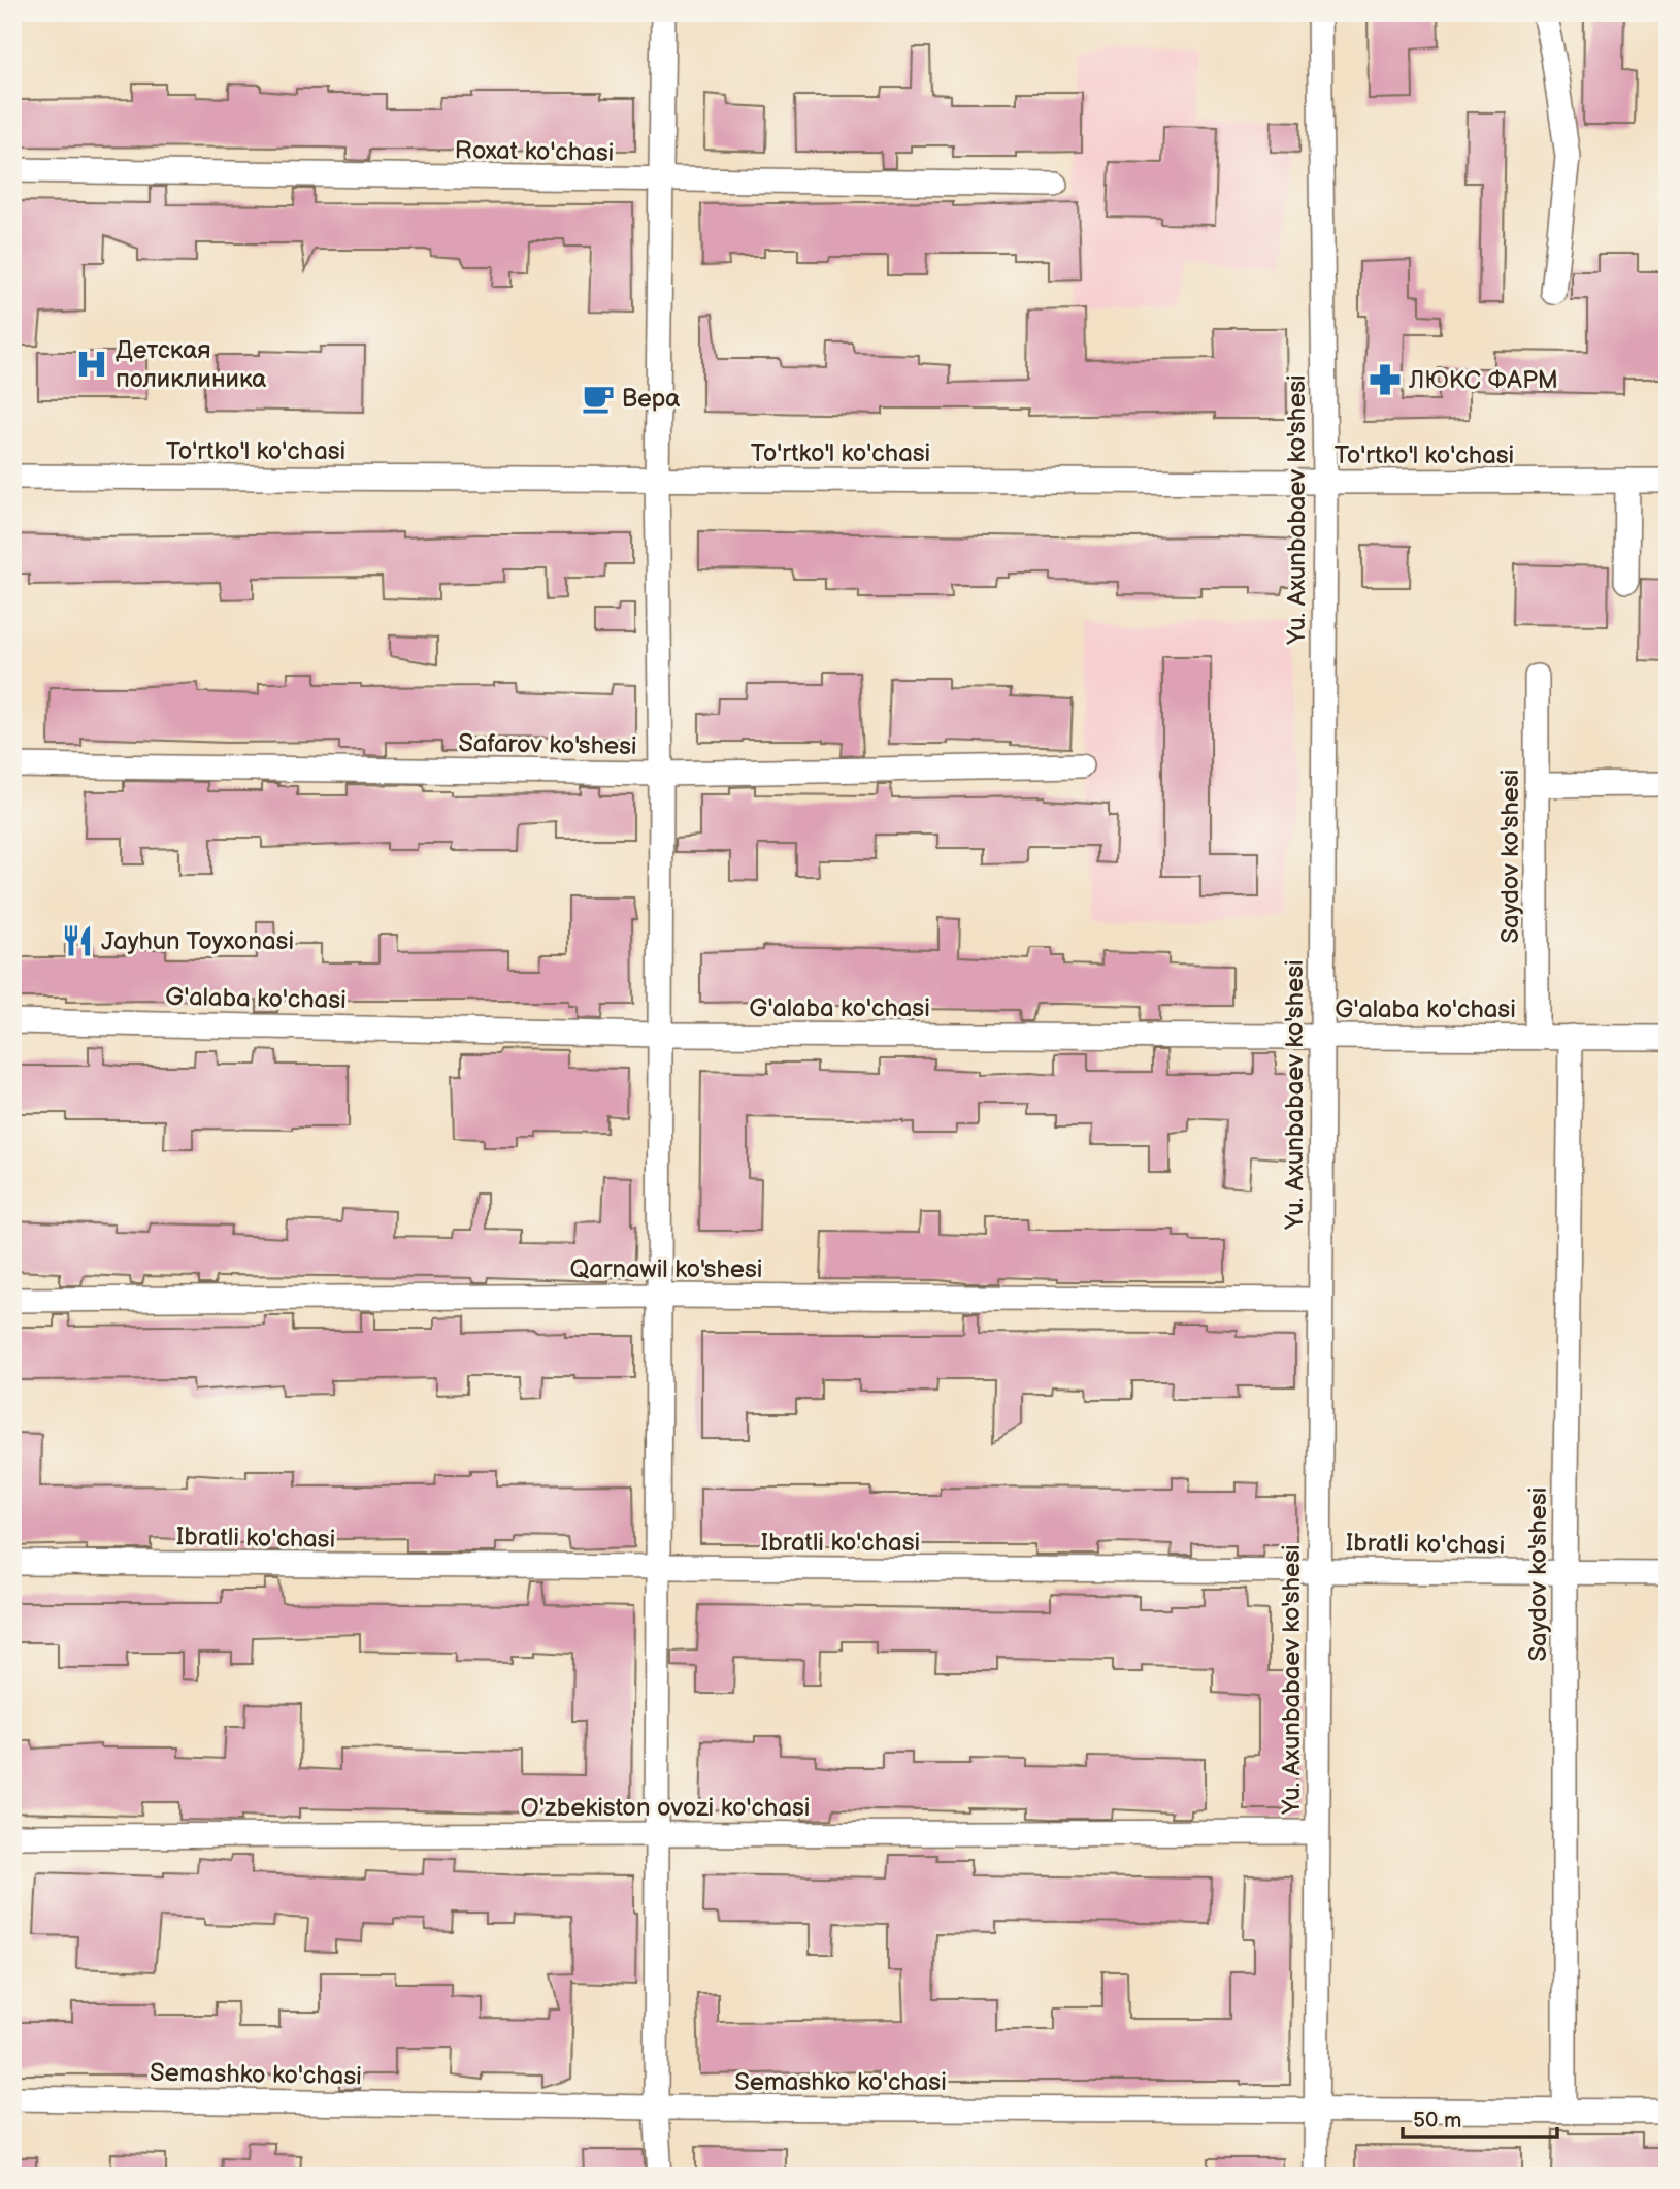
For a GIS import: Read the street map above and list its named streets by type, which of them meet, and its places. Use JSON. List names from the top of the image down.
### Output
{
  "streets": {
    "street": [
      "Roxat ko'chasi",
      "To'rtko'l ko'chasi",
      "Yu. Axunbabaev ko'shesi",
      "Safarov ko'shesi",
      "Saydov ko'shesi",
      "G'alaba ko'chasi",
      "Qarnawil ko'shesi",
      "Ibratli ko'chasi",
      "O'zbekiston ovozi ko'chasi",
      "Semashko ko'chasi"
    ]
  },
  "crossings": [
    ["To'rtko'l ko'chasi", "Yu. Axunbabaev ko'shesi"],
    ["Yu. Axunbabaev ko'shesi", "G'alaba ko'chasi"],
    ["Yu. Axunbabaev ko'shesi", "Qarnawil ko'shesi"],
    ["Yu. Axunbabaev ko'shesi", "Ibratli ko'chasi"],
    ["Yu. Axunbabaev ko'shesi", "O'zbekiston ovozi ko'chasi"],
    ["Yu. Axunbabaev ko'shesi", "Semashko ko'chasi"],
    ["Saydov ko'shesi", "G'alaba ko'chasi"],
    ["Saydov ko'shesi", "Ibratli ko'chasi"],
    ["Saydov ko'shesi", "Semashko ko'chasi"]
  ],
  "places": {
    "hospital": ["Детская поликлиника"],
    "pharmacy": ["ЛЮКС ФАРМ"],
    "cafe": ["Вера"],
    "restaurant": ["Jayhun Toyxonasi"]
  },
  "scale_bar": "50 m"
}
